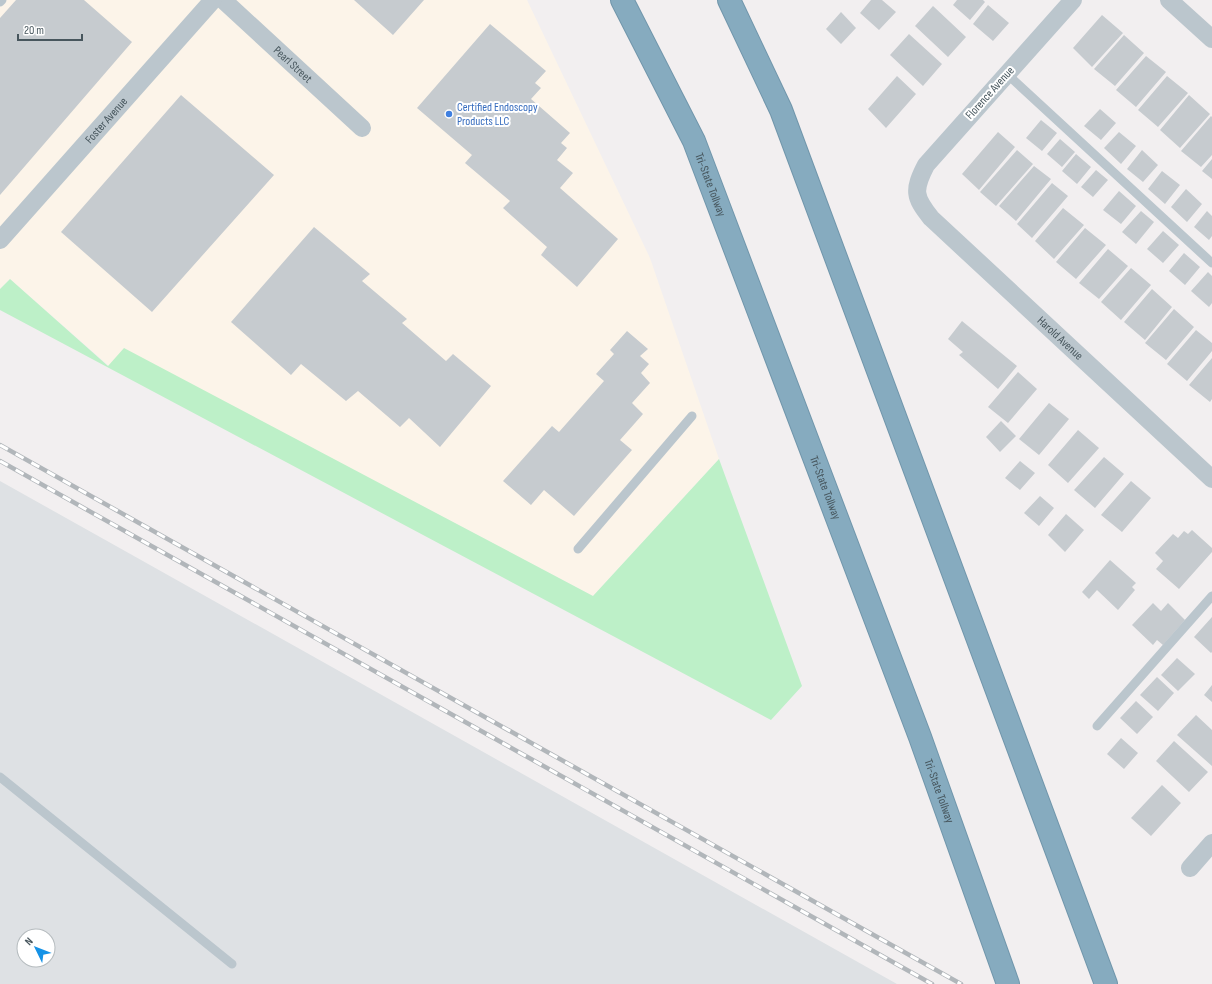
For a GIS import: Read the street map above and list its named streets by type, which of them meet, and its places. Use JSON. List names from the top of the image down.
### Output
{
  "streets": {
    "highway": ["Tri-State Tollway"],
    "street": [
      "Pearl Street",
      "Florence Avenue",
      "Foster Avenue",
      "Harold Avenue"
    ]
  },
  "crossings": [
    ["Florence Avenue", "Harold Avenue"]
  ],
  "places": ["Certified Endoscopy Products LLC"],
  "scale_bar": "20 m",
  "north": "top left"
}
